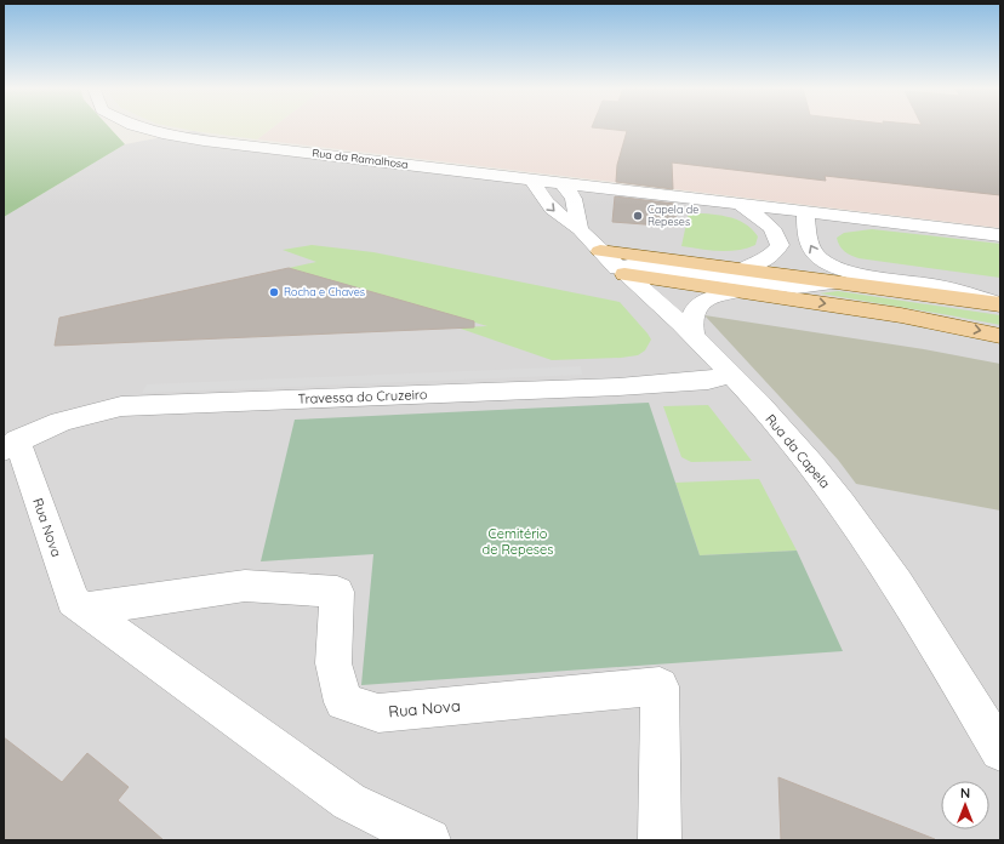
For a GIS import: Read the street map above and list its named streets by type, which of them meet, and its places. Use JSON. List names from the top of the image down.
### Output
{
  "streets": {
    "street": [
      "Rua da Ramalhosa",
      "Travessa do Cruzeiro",
      "Rua da Capela",
      "Rua Nova"
    ]
  },
  "crossings": [
    ["Rua da Ramalhosa", "Rua da Capela"],
    ["Travessa do Cruzeiro", "Rua da Capela"],
    ["Travessa do Cruzeiro", "Rua Nova"]
  ],
  "parks": ["Cemitério de Repeses"],
  "places": ["Capela de Repeses", "Rocha e Chaves"],
  "north": "top"
}
